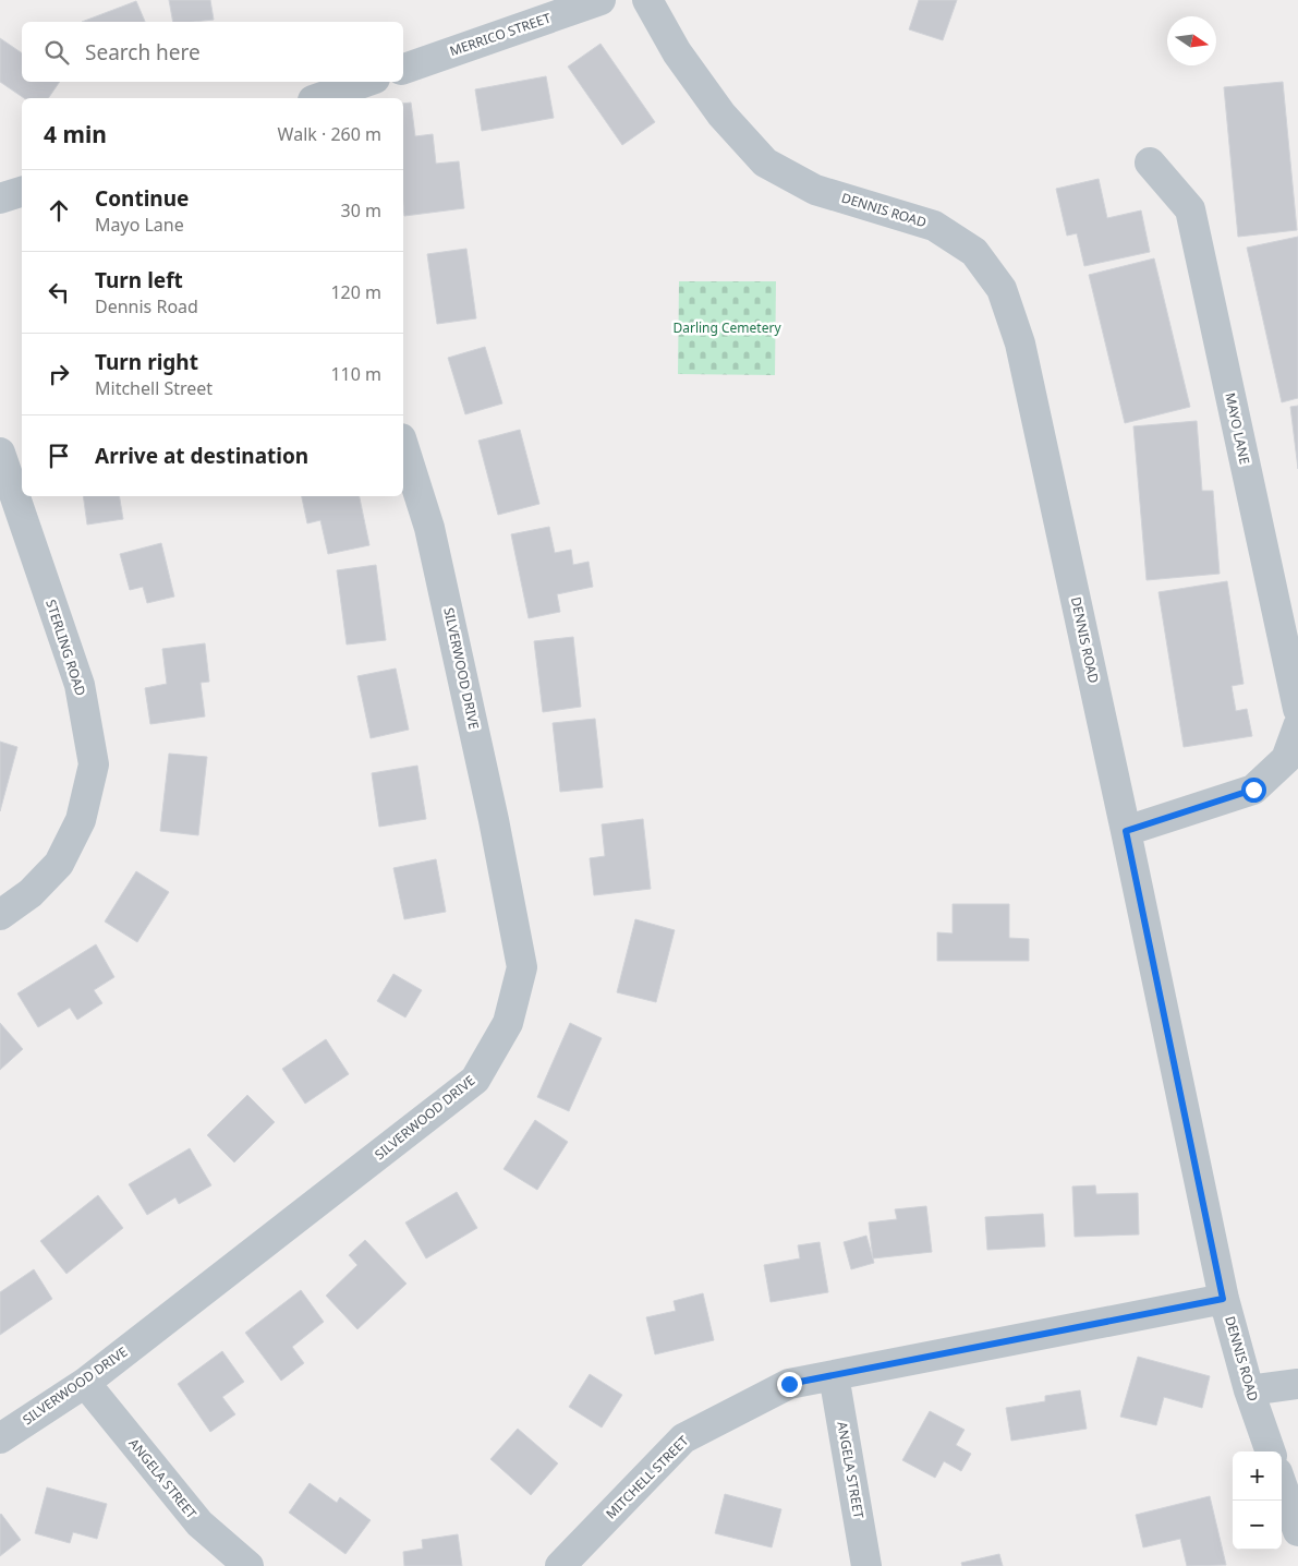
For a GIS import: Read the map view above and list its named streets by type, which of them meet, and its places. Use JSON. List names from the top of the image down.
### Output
{
  "streets": {
    "street": [
      "MERRICO STREET",
      "DENNIS ROAD",
      "MAYO LANE",
      "STERLING ROAD",
      "SILVERWOOD DRIVE",
      "ANGELA STREET",
      "MITCHELL STREET"
    ]
  },
  "crossings": [
    ["DENNIS ROAD", "MITCHELL STREET"],
    ["SILVERWOOD DRIVE", "ANGELA STREET"],
    ["ANGELA STREET", "MITCHELL STREET"]
  ],
  "parks": ["Darling Cemetery"],
  "north": "right",
  "page": {
    "search": "Search here",
    "heading": ["4 min", "Walk · 260 m"],
    "list": [
      ["Continue", "Mayo Lane", "30 m"],
      ["Turn left", "Dennis Road", "120 m"],
      ["Turn right", "Mitchell Street", "110 m"],
      "Arrive at destination"
    ],
    "map_buttons": ["+", "−"]
  }
}
